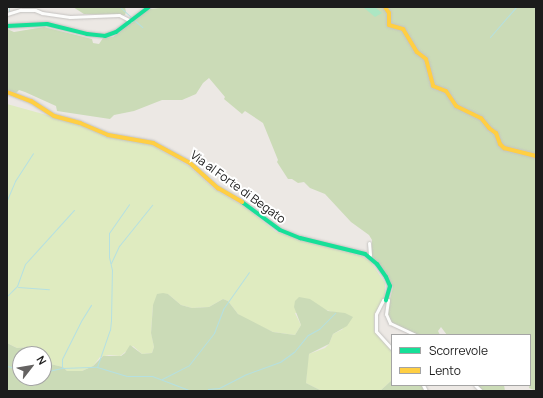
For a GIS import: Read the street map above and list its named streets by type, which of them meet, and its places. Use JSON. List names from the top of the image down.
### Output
{
  "streets": {
    "street": ["Via al Forte di Begato"]
  },
  "legend": ["Scorrevole", "Lento"],
  "north": "top right"
}
